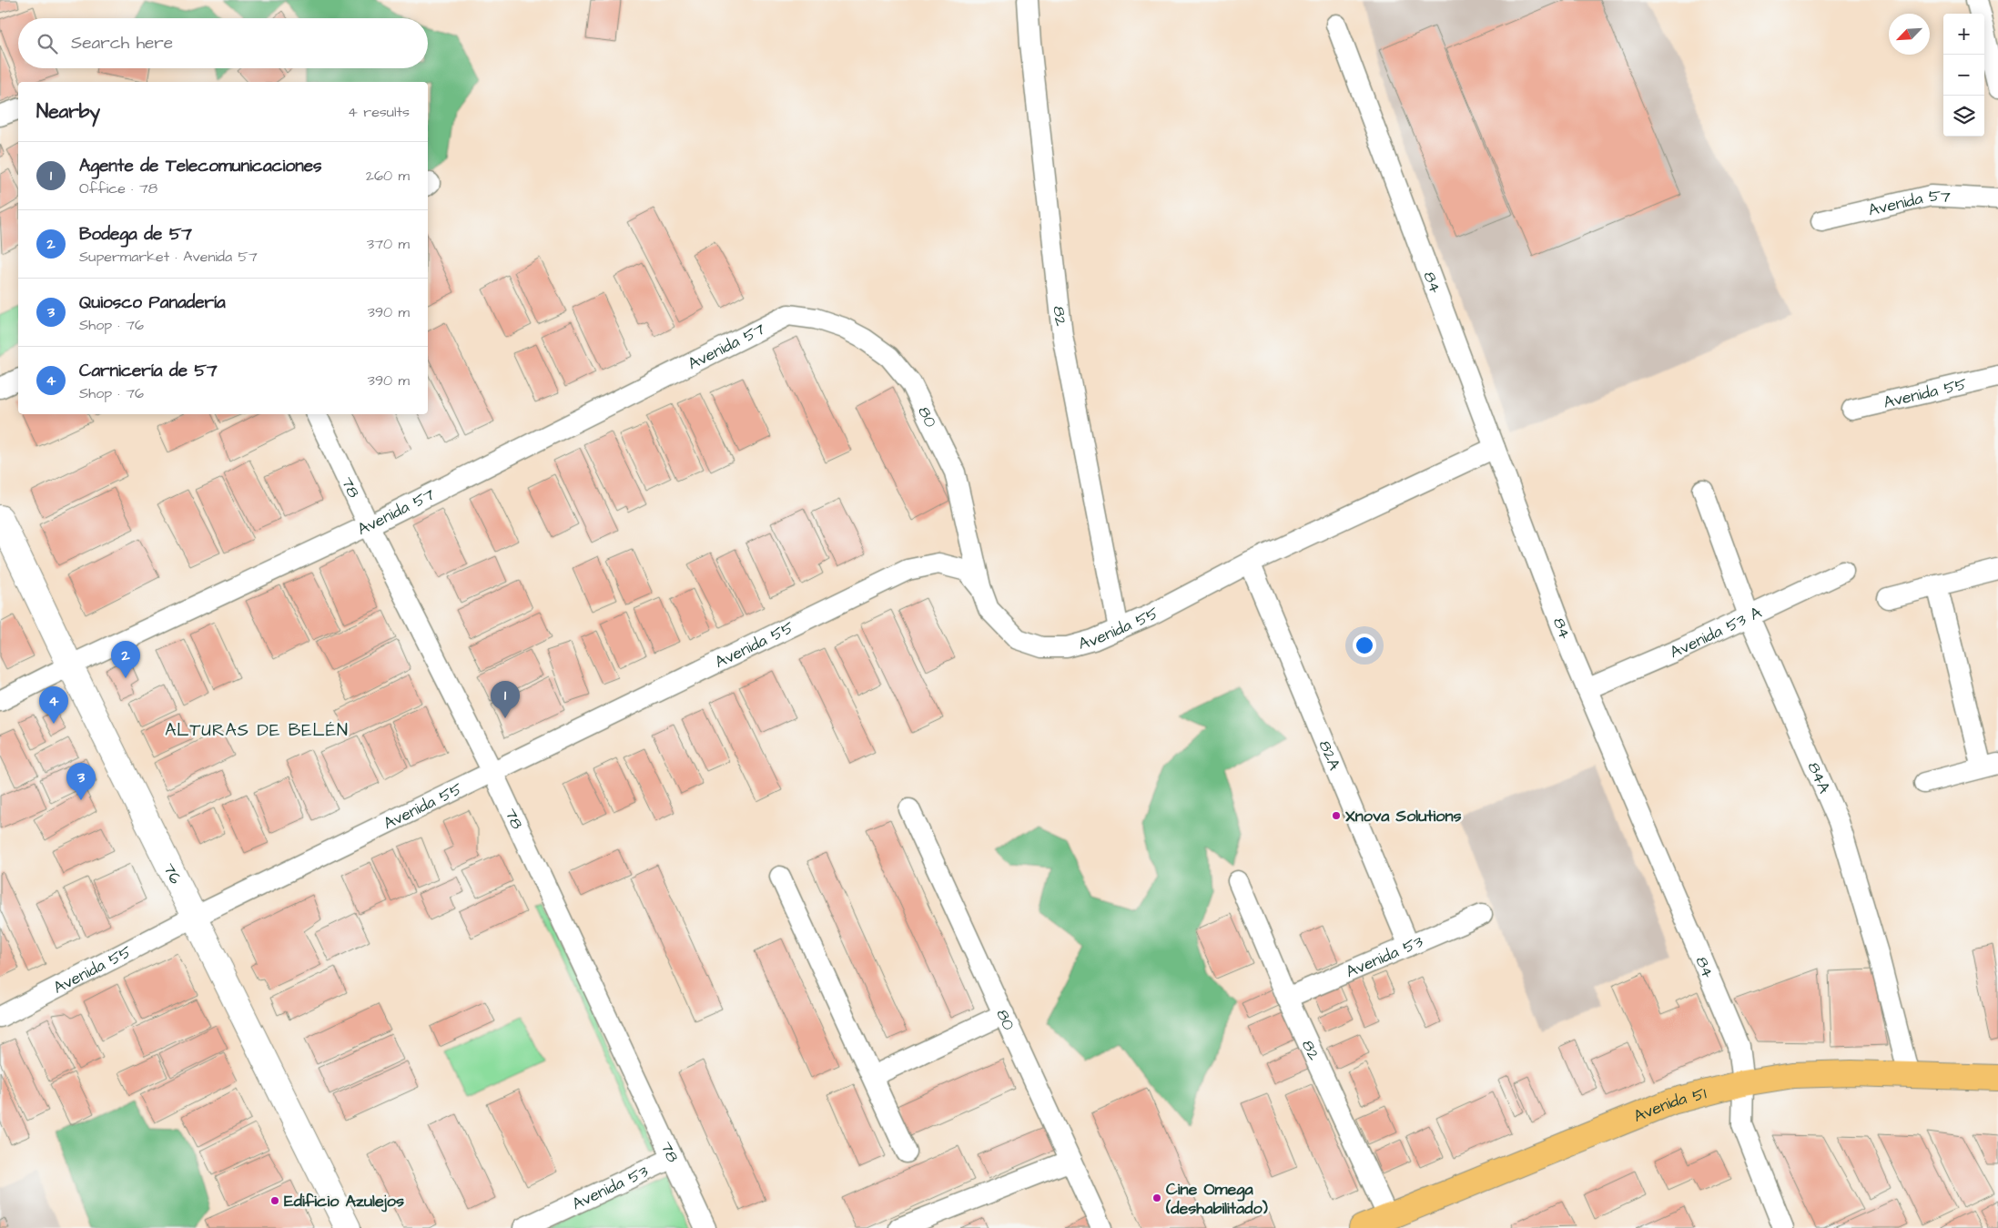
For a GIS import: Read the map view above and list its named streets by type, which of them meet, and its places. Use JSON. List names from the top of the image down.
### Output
{
  "streets": {
    "main road": ["Avenida 51"],
    "street": [
      "Avenida 57",
      "84",
      "82",
      "Avenida 55",
      "80",
      "78",
      "Avenida 53 A",
      "82A",
      "84A",
      "76",
      "Avenida 53"
    ]
  },
  "crossings": [
    ["Avenida 57", "80"],
    ["Avenida 57", "78"],
    ["Avenida 57", "76"],
    ["84", "Avenida 55"],
    ["84", "Avenida 53 A"],
    ["84", "Avenida 51"],
    ["82", "Avenida 55"],
    ["82", "Avenida 53"],
    ["82", "Avenida 51"],
    ["Avenida 55", "80"],
    ["Avenida 55", "78"],
    ["Avenida 55", "82A"],
    ["Avenida 55", "76"],
    ["78", "Avenida 53"],
    ["Avenida 53 A", "84A"],
    ["82A", "Avenida 53"],
    ["84A", "Avenida 51"]
  ],
  "districts": ["ALTURAS DE BELÉN"],
  "places": ["Xnova Solutions", "Cine Omega (deshabilitado)", "Edificio Azulejos"],
  "north": "bottom left",
  "page": {
    "map_buttons": ["+", "−"],
    "search": "Search here",
    "heading": ["Nearby", "4 results"],
    "list": [
      {
        "mark": "1",
        "name": "Agente de Telecomunicaciones",
        "note": "Office · 78",
        "value": "260 m"
      },
      {
        "mark": "2",
        "name": "Bodega de 57",
        "note": "Supermarket · Avenida 57",
        "value": "370 m"
      },
      {
        "mark": "3",
        "name": "Quiosco Panadería",
        "note": "Shop · 76",
        "value": "390 m"
      },
      {
        "mark": "4",
        "name": "Carnicería de 57",
        "note": "Shop · 76",
        "value": "390 m"
      }
    ],
    "pins": [
      "2",
      "1",
      "4",
      "3"
    ]
  }
}
